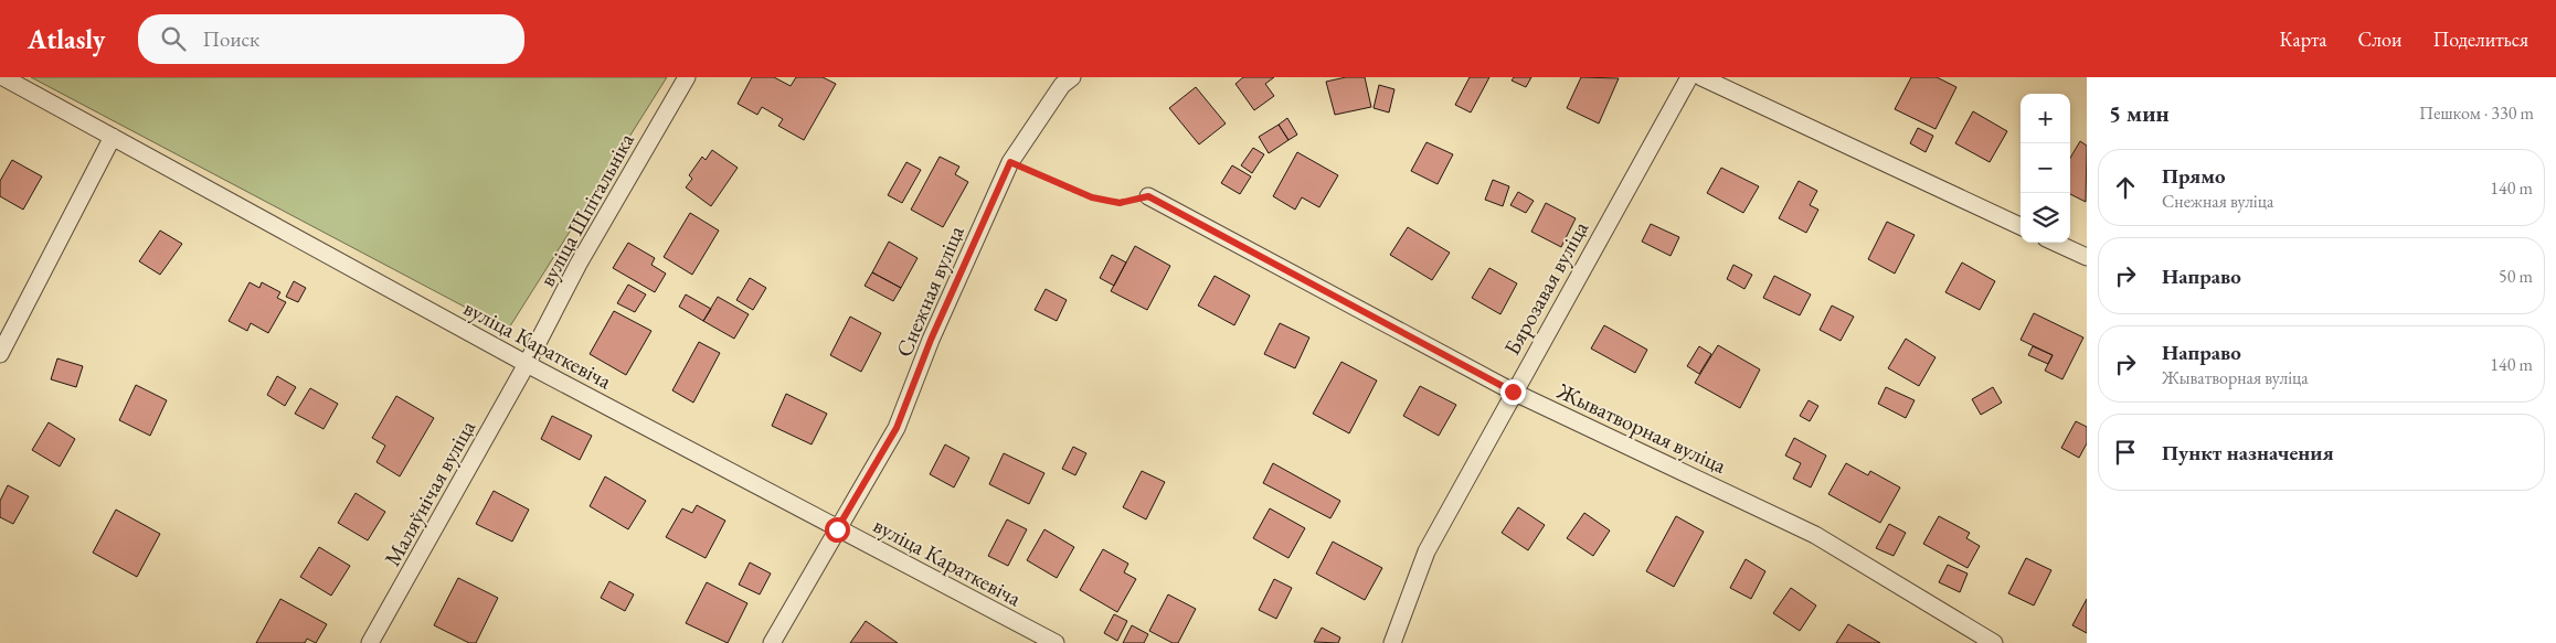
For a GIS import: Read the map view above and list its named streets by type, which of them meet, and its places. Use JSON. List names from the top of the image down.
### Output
{
  "streets": {
    "street": [
      "вуліца Шпітальніка",
      "Бярозавая вуліца",
      "Снежная вуліца",
      "вуліца Караткевіча",
      "Жыватворная вуліца",
      "Маляўнічая вуліца"
    ]
  },
  "crossings": [
    ["вуліца Шпітальніка", "вуліца Караткевіча"],
    ["вуліца Шпітальніка", "Маляўнічая вуліца"],
    ["Бярозавая вуліца", "Жыватворная вуліца"],
    ["Снежная вуліца", "вуліца Караткевіча"],
    ["вуліца Караткевіча", "Маляўнічая вуліца"]
  ],
  "page": {
    "header": "Atlasly",
    "search": "Поиск",
    "nav": ["Карта", "Слои", "Поделиться"],
    "heading": ["5 мин", "Пешком · 330 m"],
    "map_buttons": ["+", "−"],
    "list": [
      ["Прямо", "Снежная вуліца", "140 m"],
      ["Направо", "50 m"],
      ["Направо", "Жыватворная вуліца", "140 m"],
      "Пункт назначения"
    ]
  }
}
